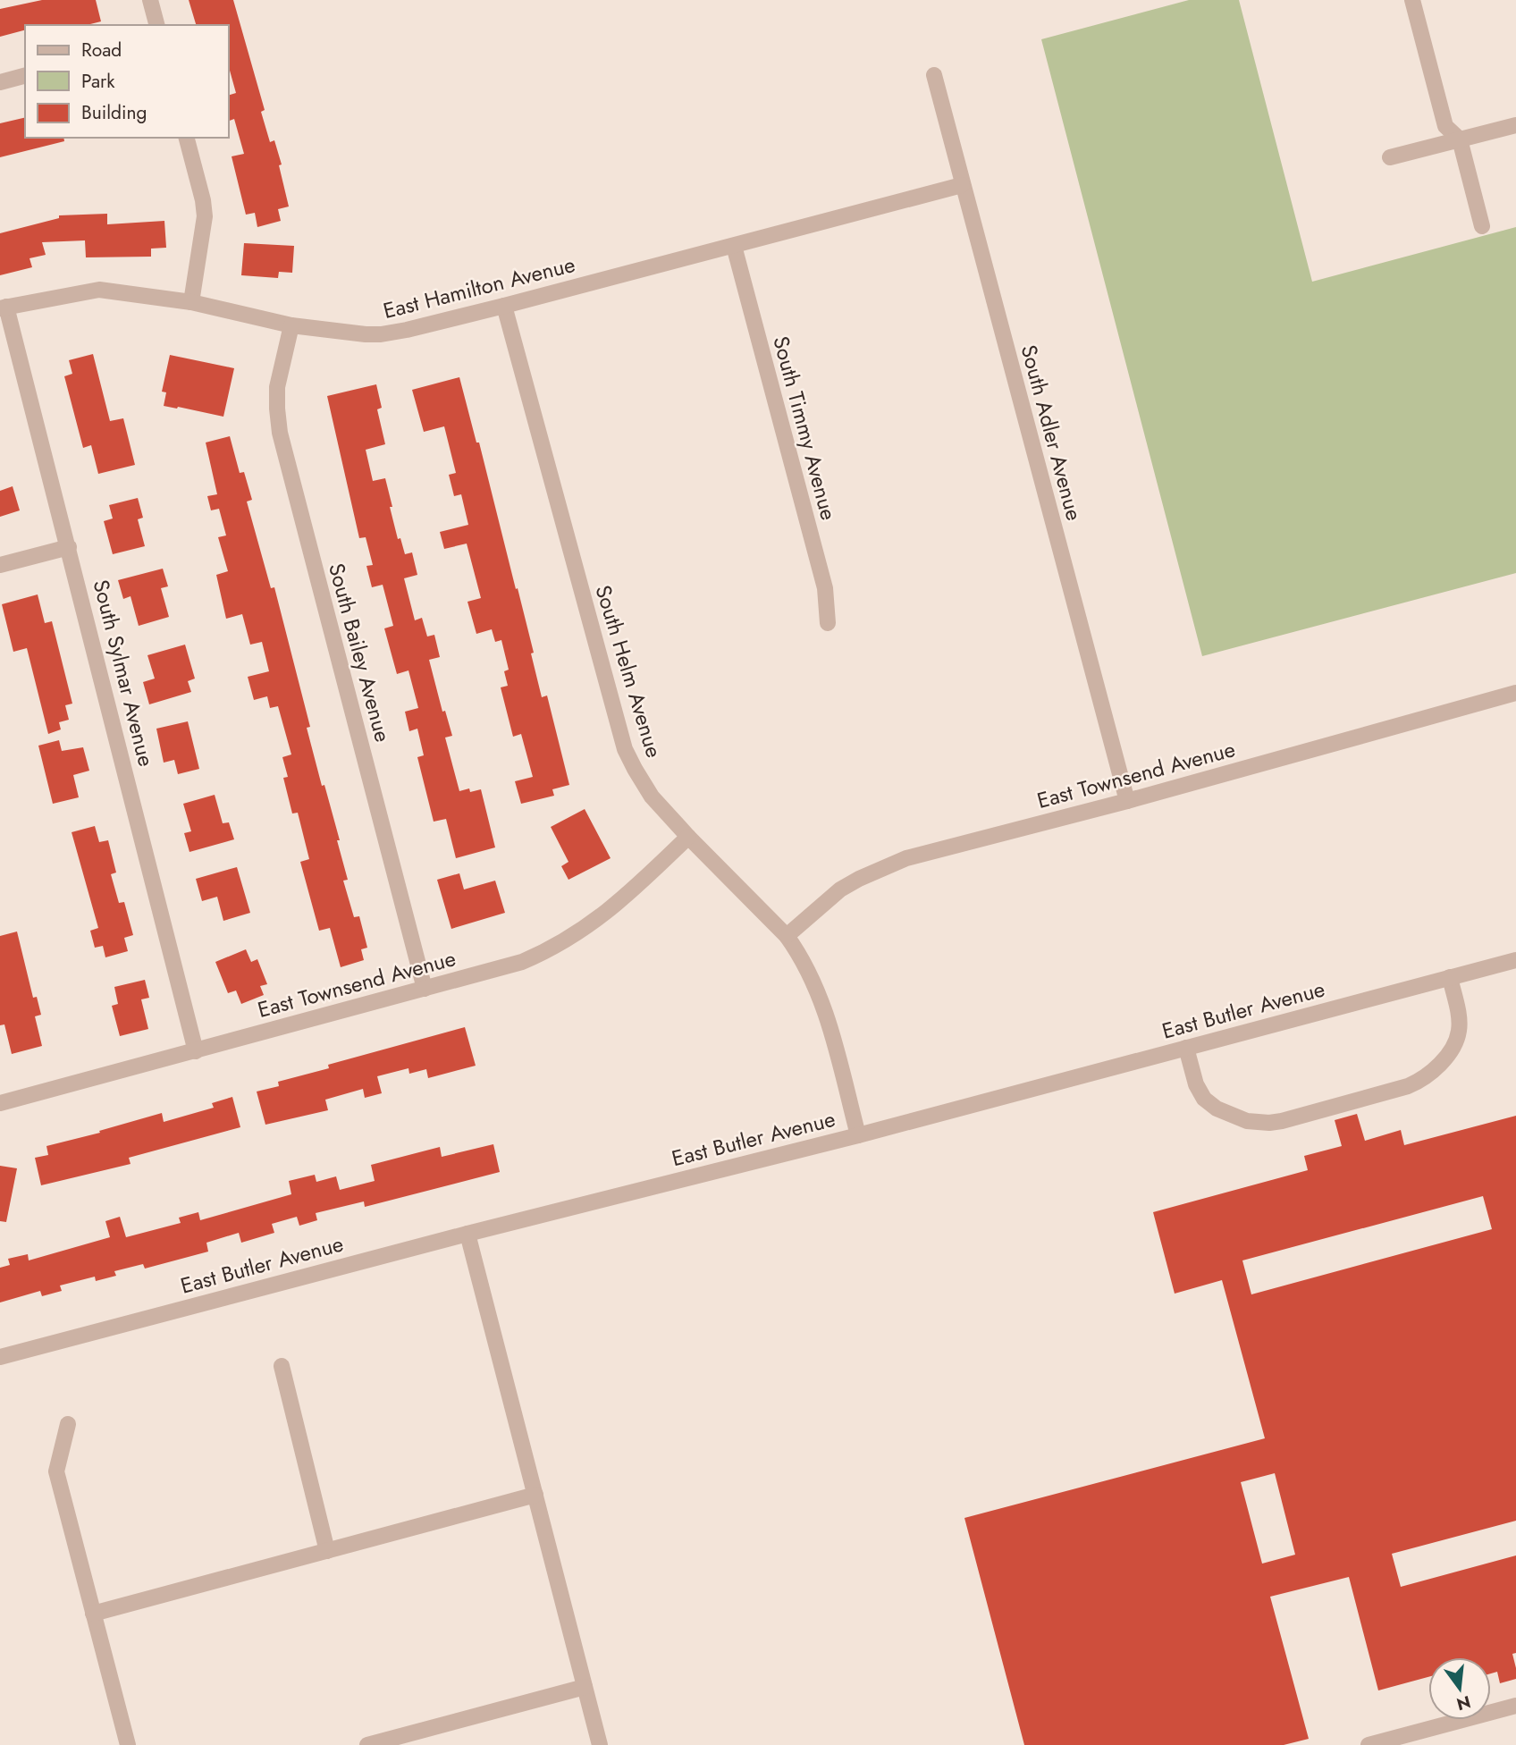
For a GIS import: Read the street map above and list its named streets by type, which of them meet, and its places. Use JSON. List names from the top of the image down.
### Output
{
  "streets": {
    "street": [
      "East Hamilton Avenue",
      "South Timmy Avenue",
      "South Adler Avenue",
      "South Bailey Avenue",
      "South Helm Avenue",
      "South Sylmar Avenue",
      "East Townsend Avenue",
      "East Butler Avenue"
    ]
  },
  "crossings": [
    ["East Hamilton Avenue", "South Timmy Avenue"],
    ["East Hamilton Avenue", "South Adler Avenue"],
    ["East Hamilton Avenue", "South Bailey Avenue"],
    ["East Hamilton Avenue", "South Helm Avenue"],
    ["East Hamilton Avenue", "South Sylmar Avenue"],
    ["South Adler Avenue", "East Townsend Avenue"],
    ["South Bailey Avenue", "East Townsend Avenue"],
    ["South Helm Avenue", "East Townsend Avenue"],
    ["South Helm Avenue", "East Butler Avenue"],
    ["South Sylmar Avenue", "East Townsend Avenue"]
  ],
  "legend": ["Road", "Park", "Building"],
  "north": "bottom"
}
